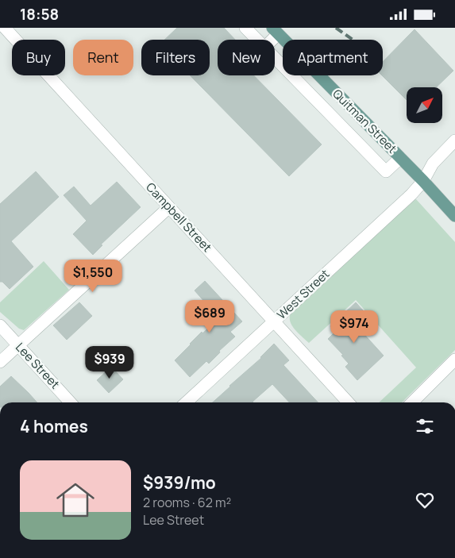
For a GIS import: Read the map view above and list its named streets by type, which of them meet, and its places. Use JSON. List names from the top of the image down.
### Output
{
  "streets": {
    "main road": ["Quitman Street"],
    "street": ["Campbell Street", "West Street", "Lee Street"]
  },
  "crossings": [
    ["Quitman Street", "West Street"],
    ["Campbell Street", "West Street"]
  ],
  "north": "top right",
  "page": {
    "status": "18:58",
    "chip": [
      "Buy",
      "Rent",
      "Filters",
      "New",
      "Apartment"
    ],
    "price": [
      "$1,550",
      "$689",
      "$974",
      "$939"
    ],
    "heading": "4 homes",
    "list": [
      {
        "name": "$939/mo",
        "note": "2 rooms · 62 m² · Lee Street"
      }
    ]
  }
}
